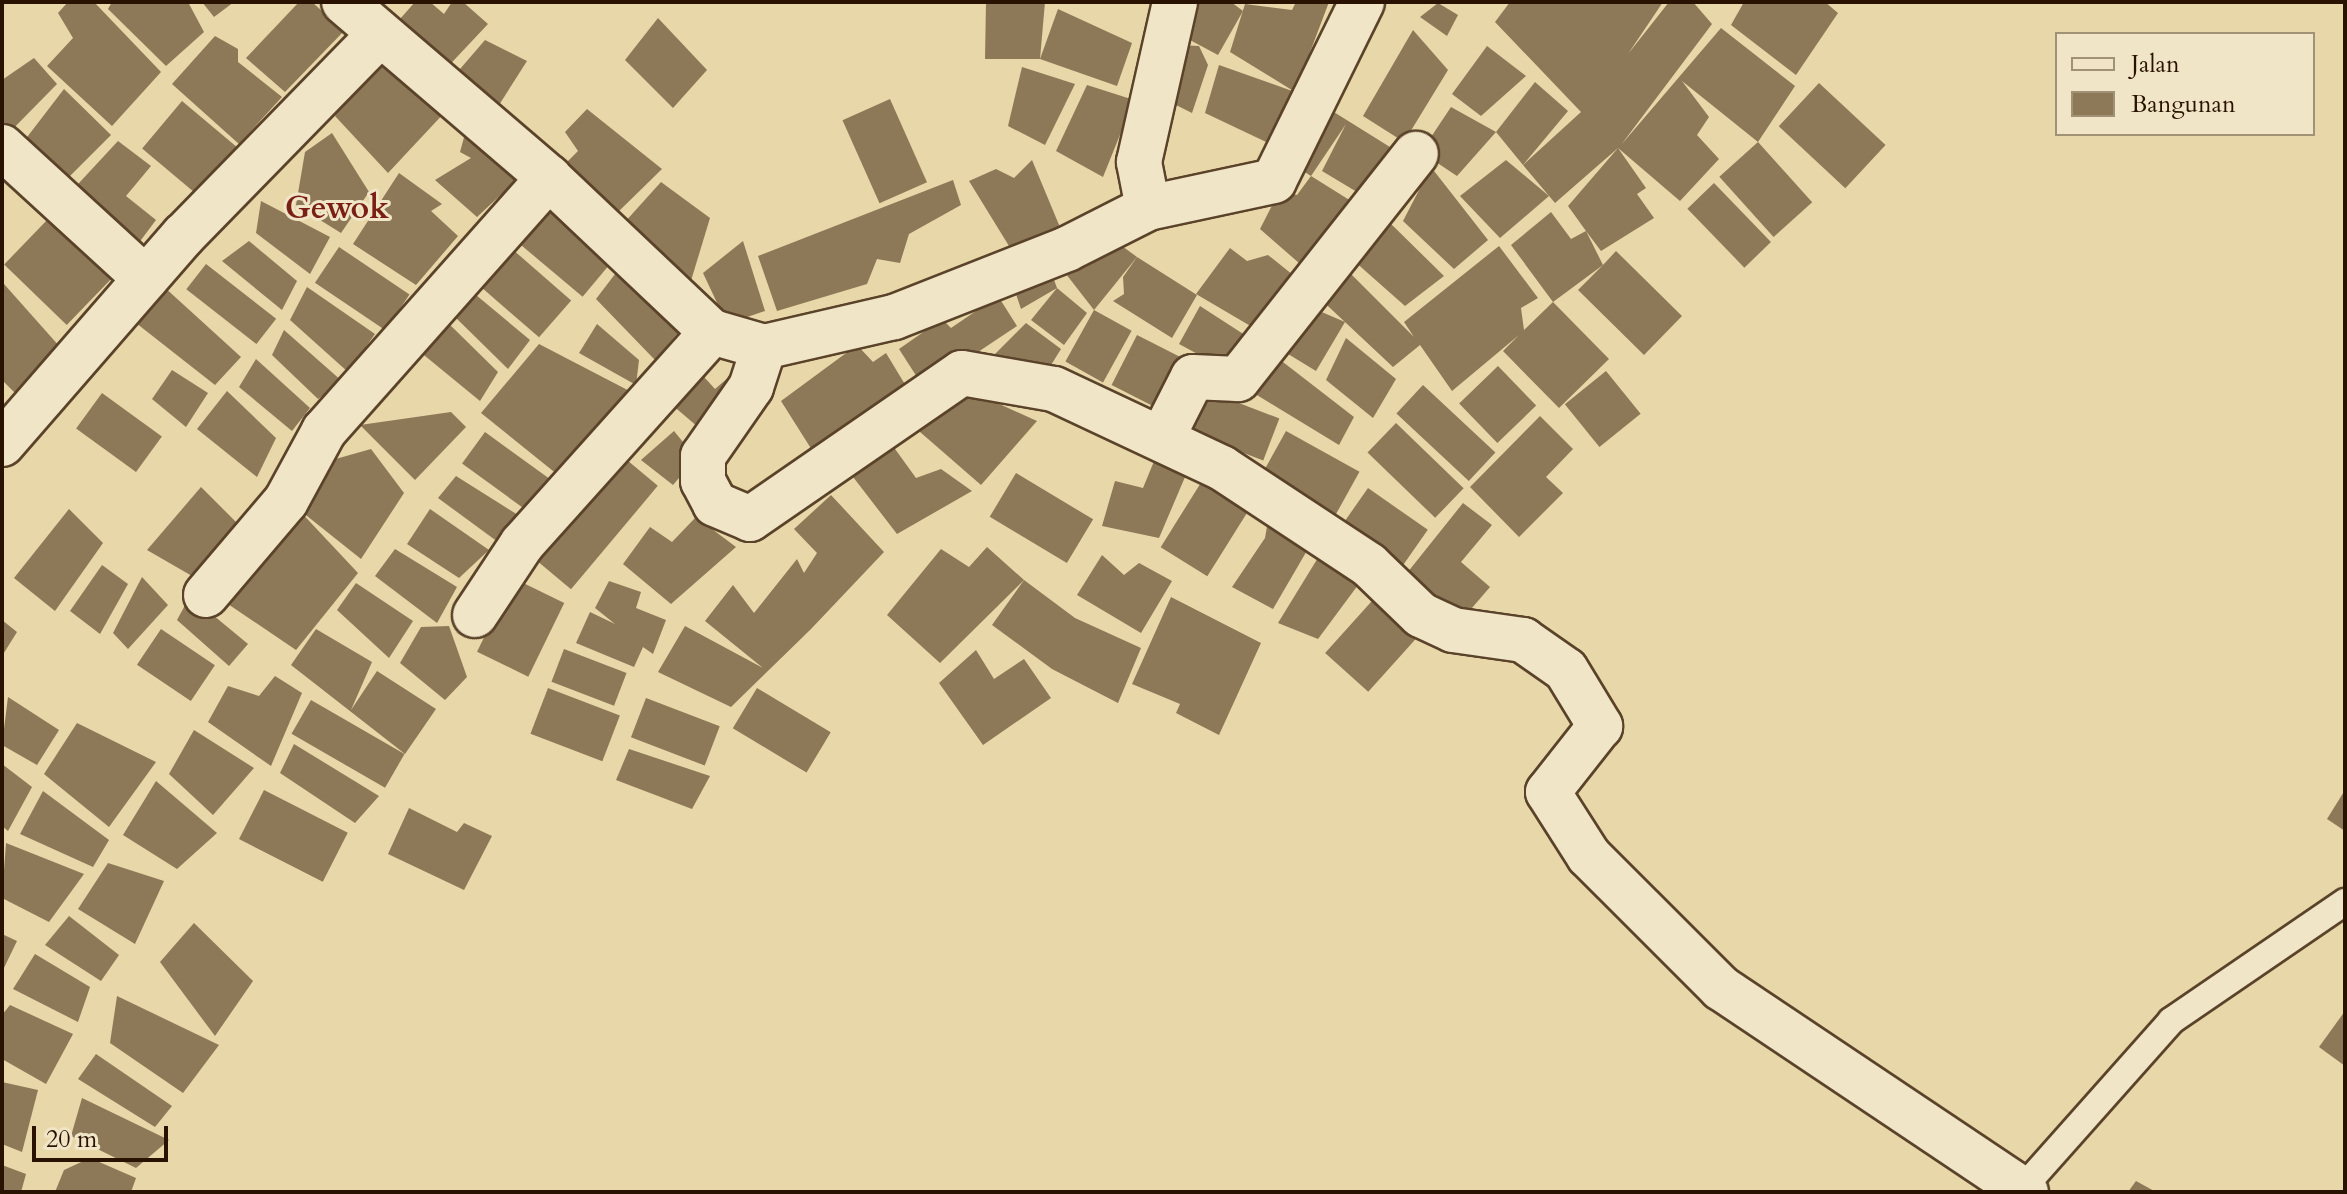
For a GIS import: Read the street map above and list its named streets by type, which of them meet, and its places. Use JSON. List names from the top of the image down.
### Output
{
  "districts": ["Gewok"],
  "legend": ["Jalan", "Bangunan"],
  "scale_bar": "20 m"
}
